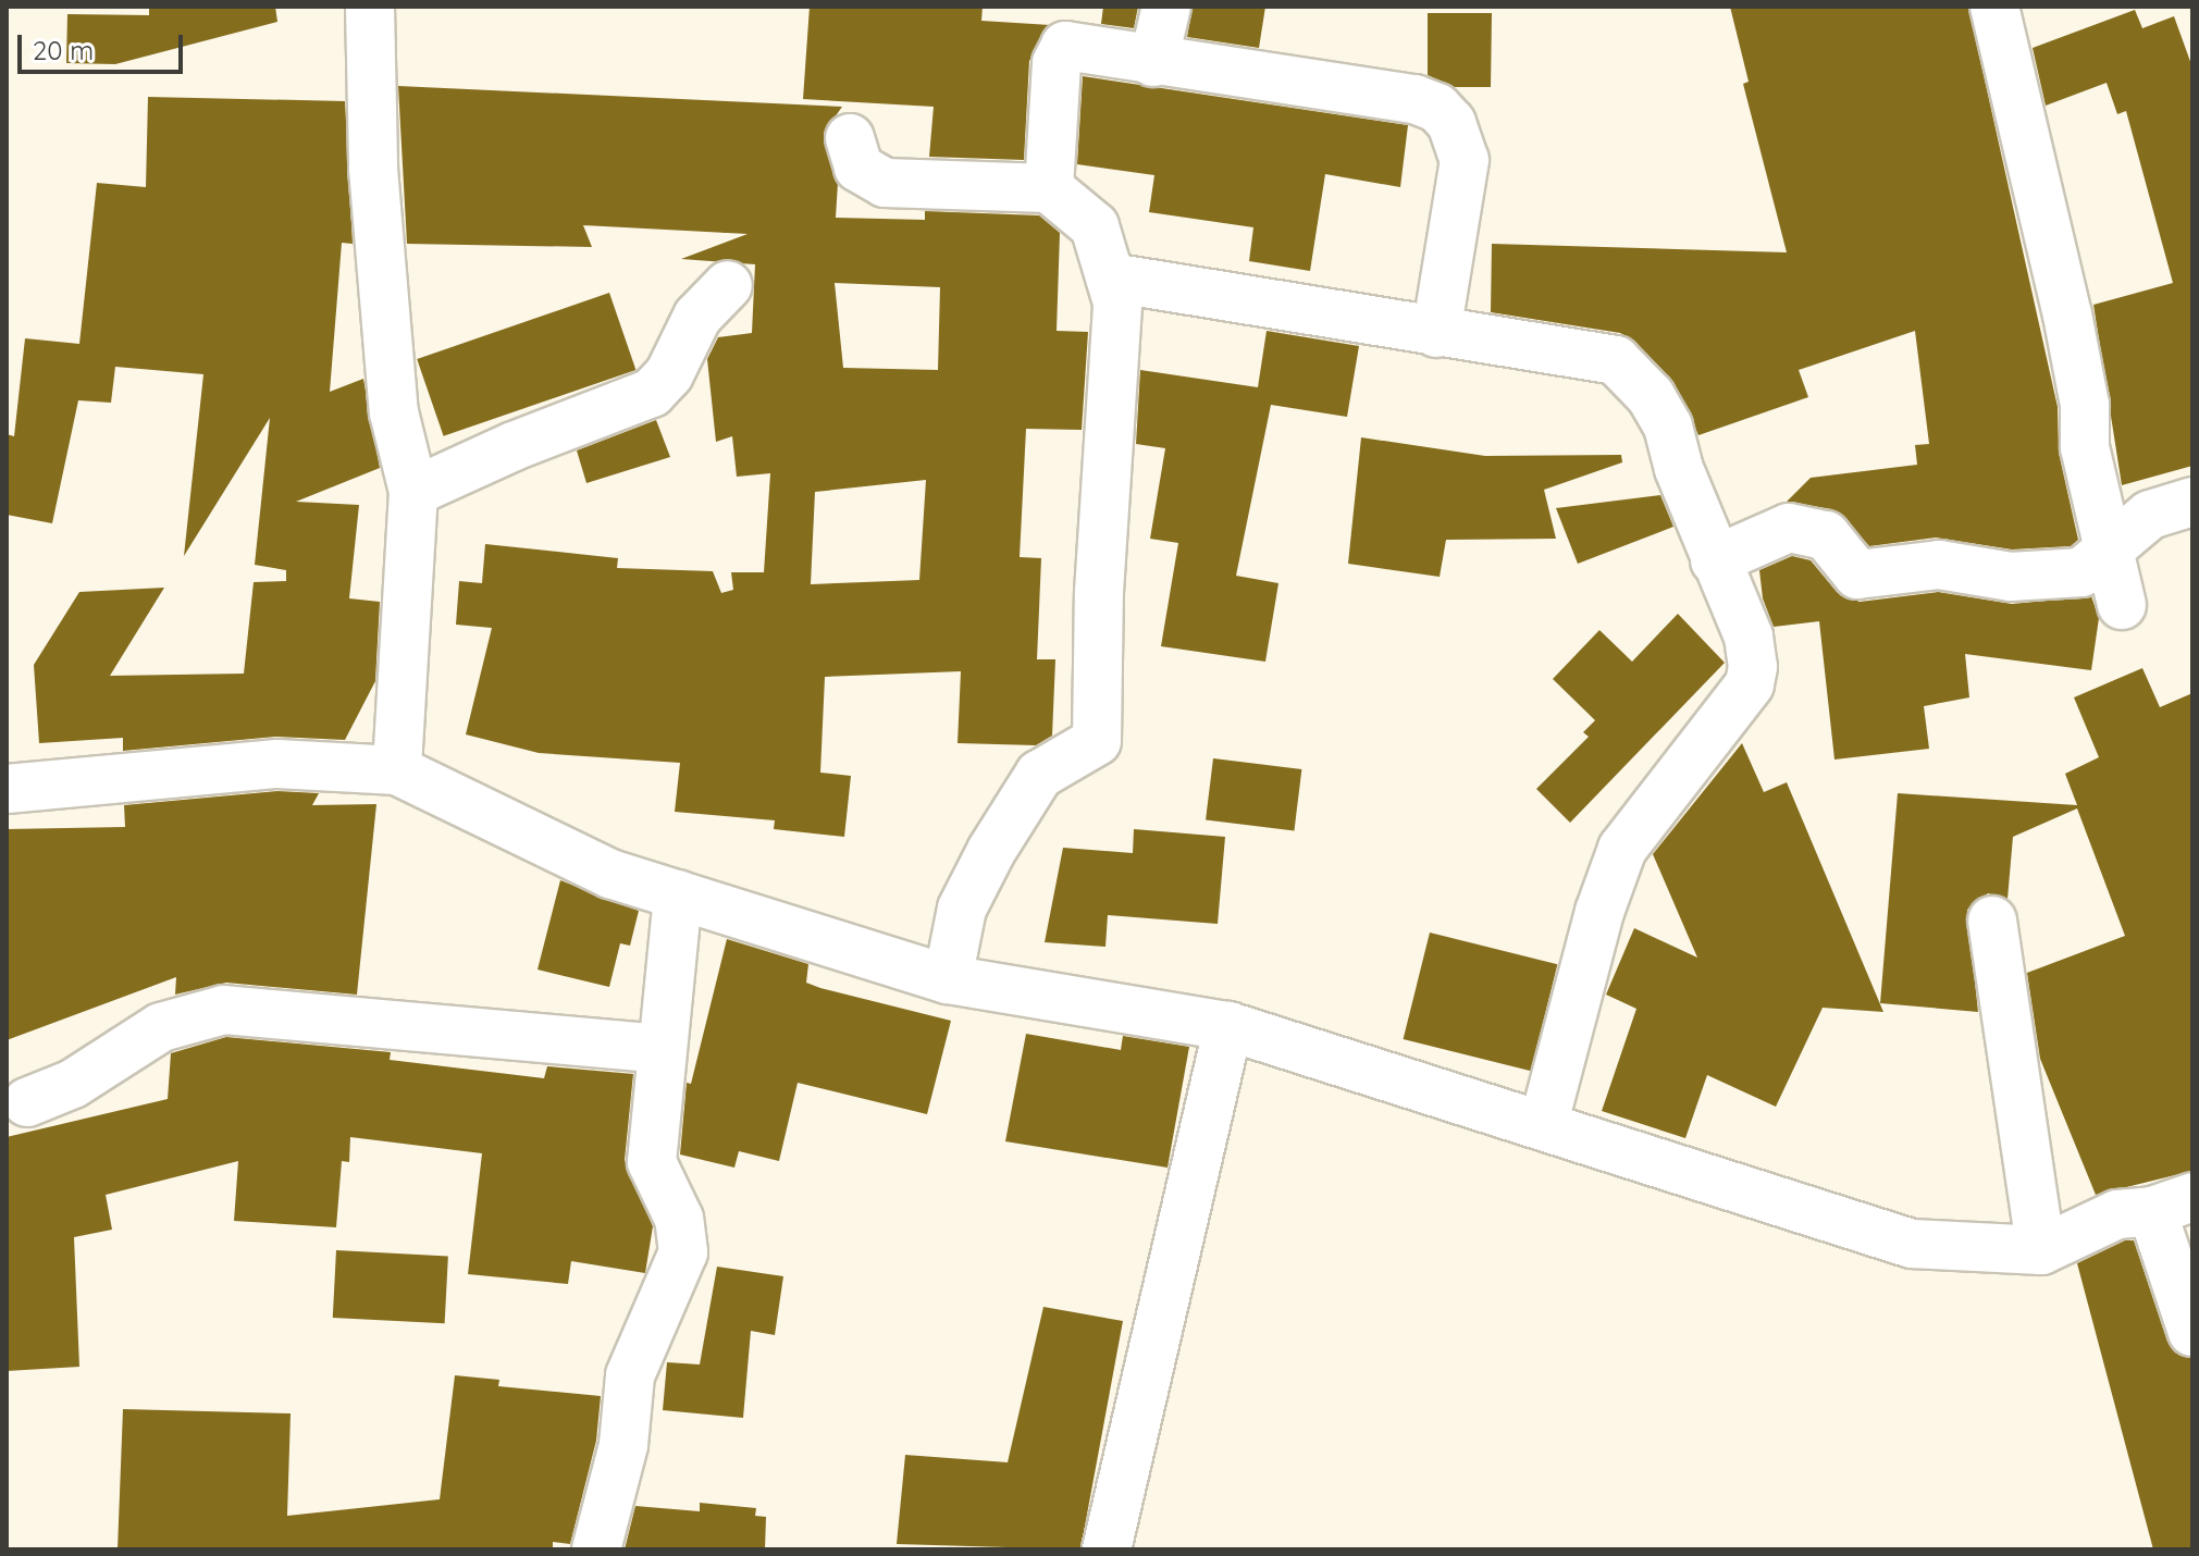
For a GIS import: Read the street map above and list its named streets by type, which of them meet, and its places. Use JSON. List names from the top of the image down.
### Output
{
  "scale_bar": "20 m"
}
